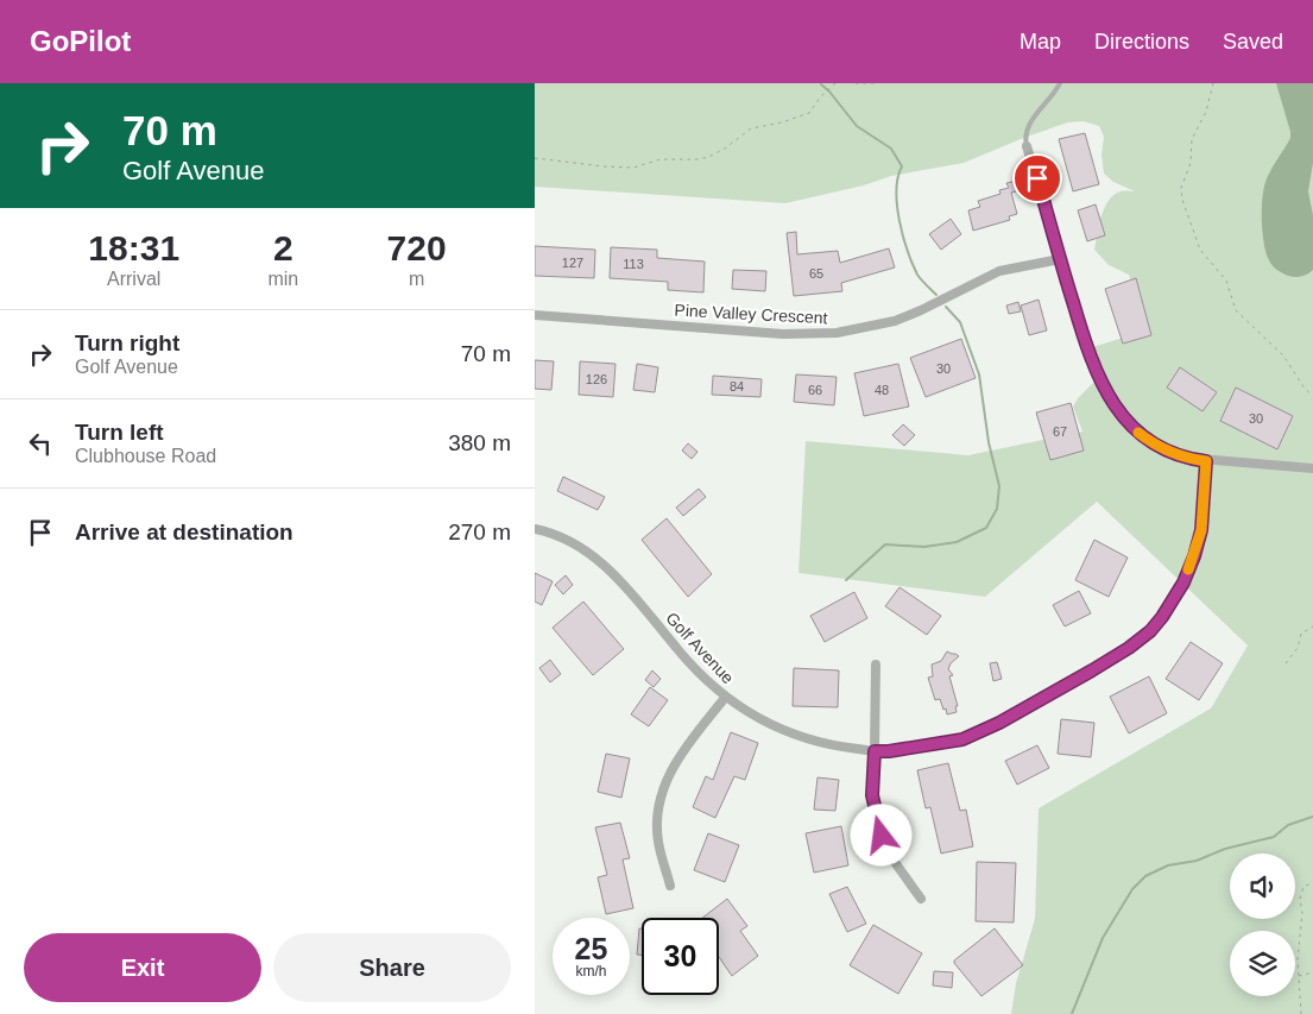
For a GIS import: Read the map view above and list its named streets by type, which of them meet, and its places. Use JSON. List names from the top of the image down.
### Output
{
  "streets": {
    "street": ["Pine Valley Crescent", "Golf Avenue"]
  },
  "house_numbers": [
    "127",
    "113",
    "65",
    "30",
    "126",
    "84",
    "66",
    "48",
    "30",
    "67"
  ],
  "page": {
    "header": "GoPilot",
    "nav": ["Map", "Directions", "Saved"],
    "turn": ["70 m", "Golf Avenue"],
    "eta": [
      "18:31",
      "Arrival",
      "2",
      "min",
      "720",
      "m"
    ],
    "list": [
      {
        "name": "Turn right",
        "note": "Golf Avenue",
        "value": "70 m"
      },
      {
        "name": "Turn left",
        "note": "Clubhouse Road",
        "value": "380 m"
      },
      {
        "name": "Arrive at destination",
        "value": "270 m"
      }
    ],
    "speed": "25 km/h",
    "limit": "30",
    "buttons": ["Exit", "Share"]
  }
}
